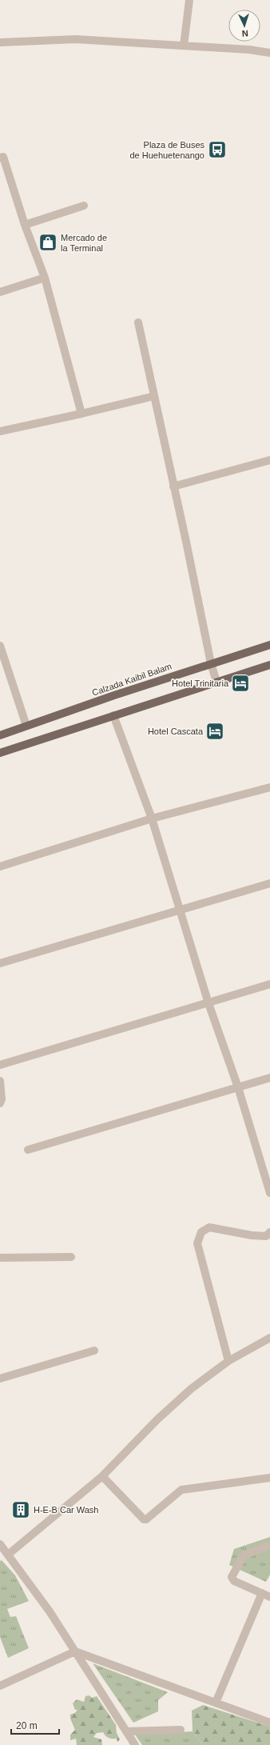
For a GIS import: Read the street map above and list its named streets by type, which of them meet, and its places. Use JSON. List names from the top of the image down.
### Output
{
  "streets": {
    "main road": ["Calzada Kaibil Balam"]
  },
  "places": {
    "bus stop": ["Plaza de Buses de Huehuetenango"],
    "shop": ["Mercado de la Terminal"],
    "hotel": ["Hotel Trinitaria", "Hotel Cascata"],
    "building": ["H-E-B Car Wash"]
  },
  "scale_bar": "20 m",
  "north": "bottom"
}
